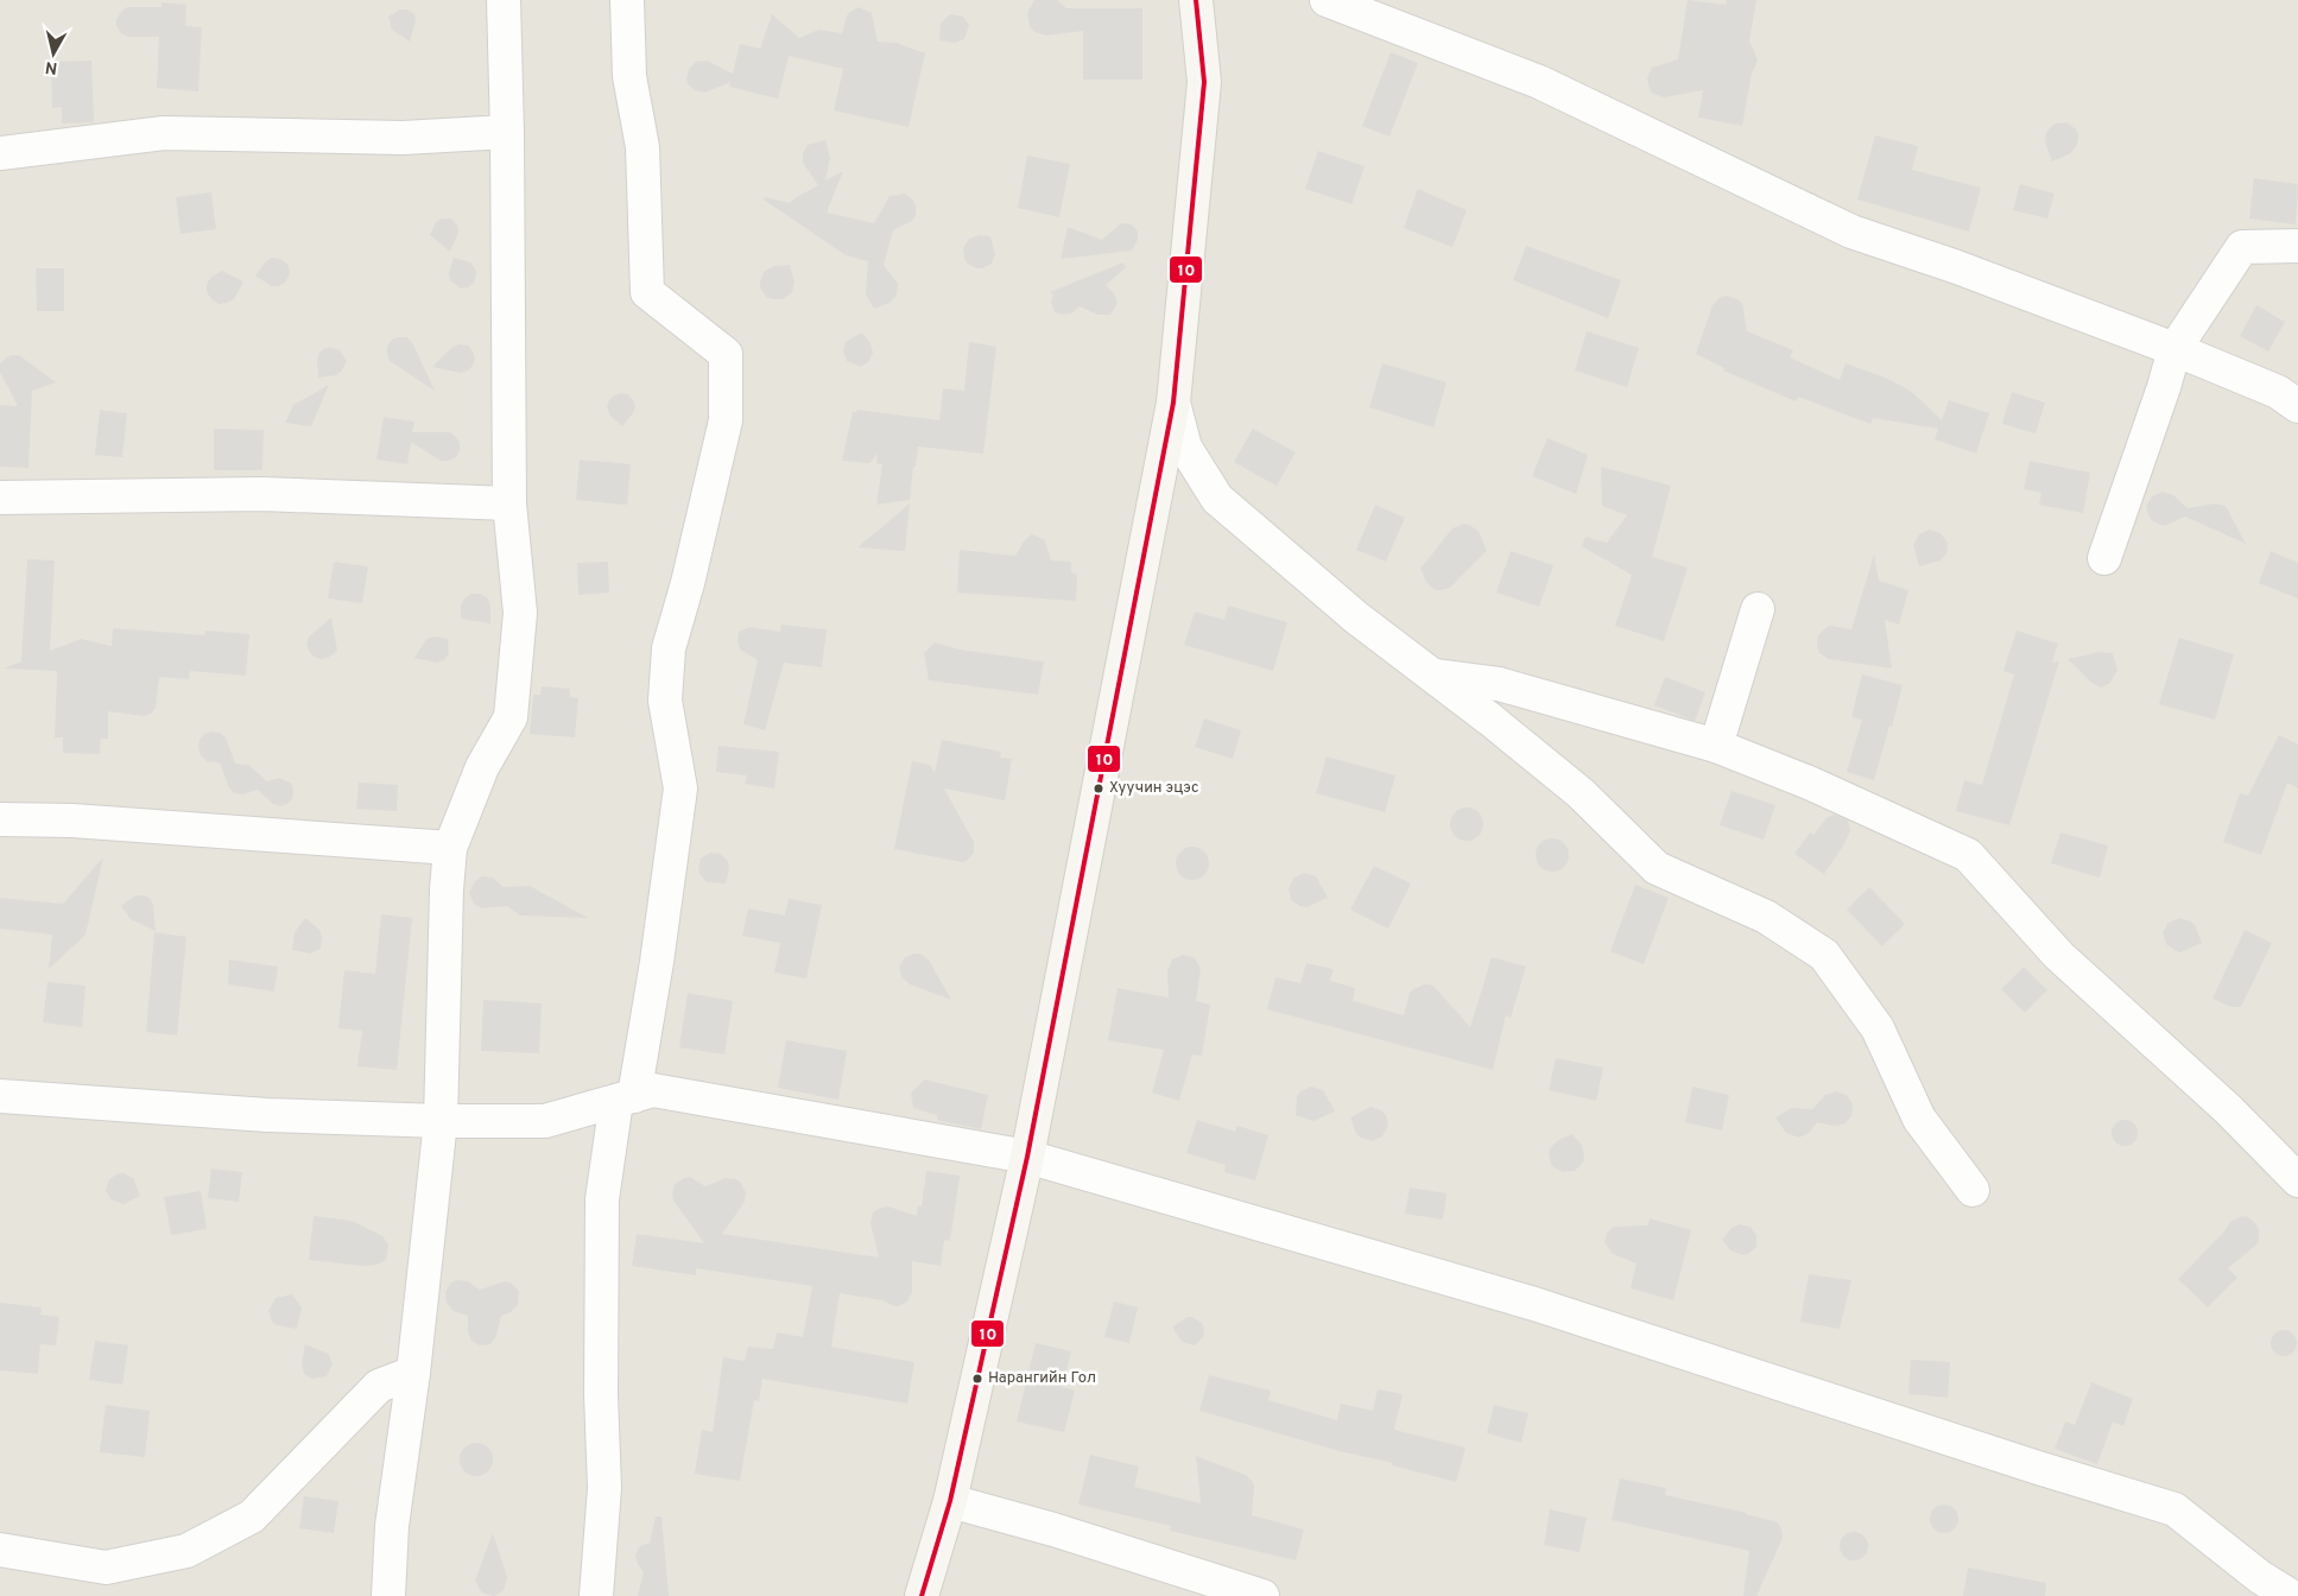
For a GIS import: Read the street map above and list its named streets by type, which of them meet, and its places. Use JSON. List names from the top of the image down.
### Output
{
  "places": ["Хуучин эцэс", "Нарангийн Гол"],
  "lines": ["transit line 10"],
  "north": "bottom"
}
